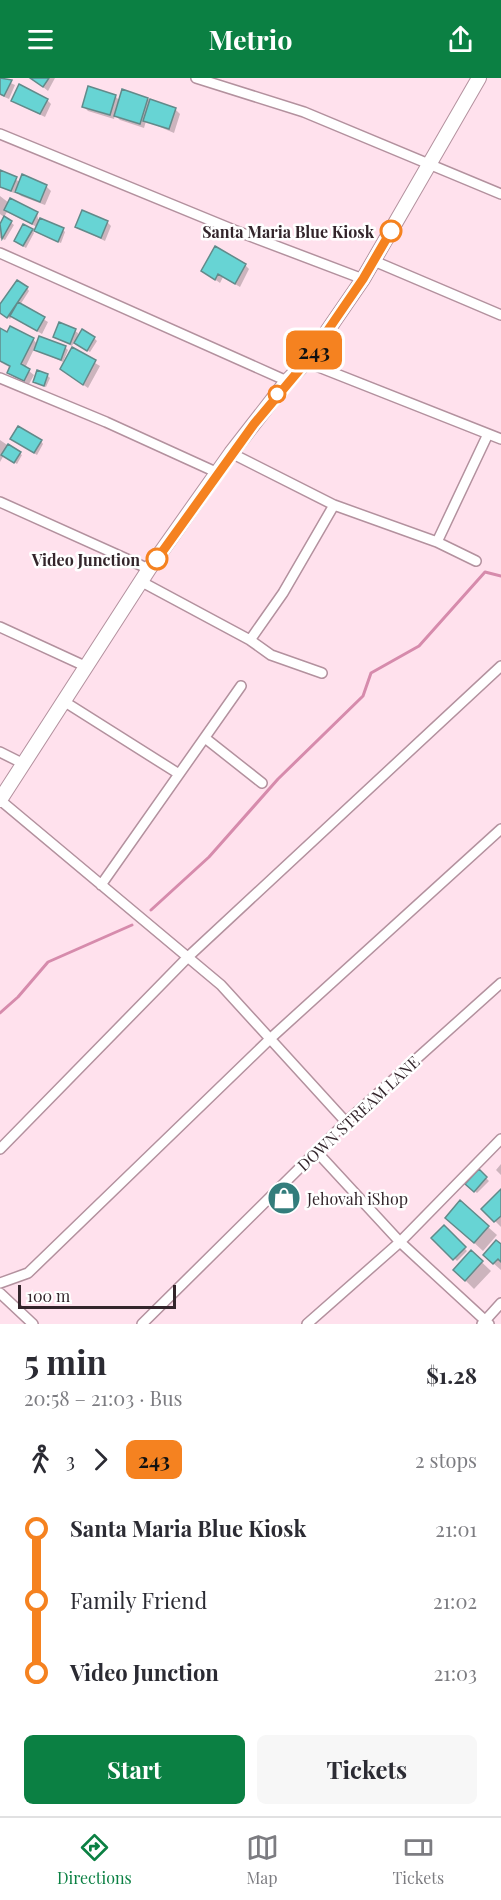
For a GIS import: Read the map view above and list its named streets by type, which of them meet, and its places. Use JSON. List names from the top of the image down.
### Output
{
  "streets": {
    "street": ["DOWN STREAM LANE"]
  },
  "places": {
    "other": ["Santa Maria Blue Kiosk", "Video Junction"],
    "shop": ["Jehovah iShop"]
  },
  "lines": ["bus line 243"],
  "scale_bar": "100 m",
  "page": {
    "header": "Metrio",
    "on_map": "243",
    "scale": "100 m",
    "heading": ["5 min", "20:58 – 21:03 · Bus", "$1.28"],
    "legs": ["3", "243", "2 stops"],
    "list": [
      {
        "name": "Santa Maria Blue Kiosk",
        "value": "21:01"
      },
      {
        "name": "Family Friend",
        "value": "21:02"
      },
      {
        "name": "Video Junction",
        "value": "21:03"
      }
    ],
    "buttons": ["Start", "Tickets"],
    "tabs": ["Directions", "Map", "Tickets"]
  }
}
